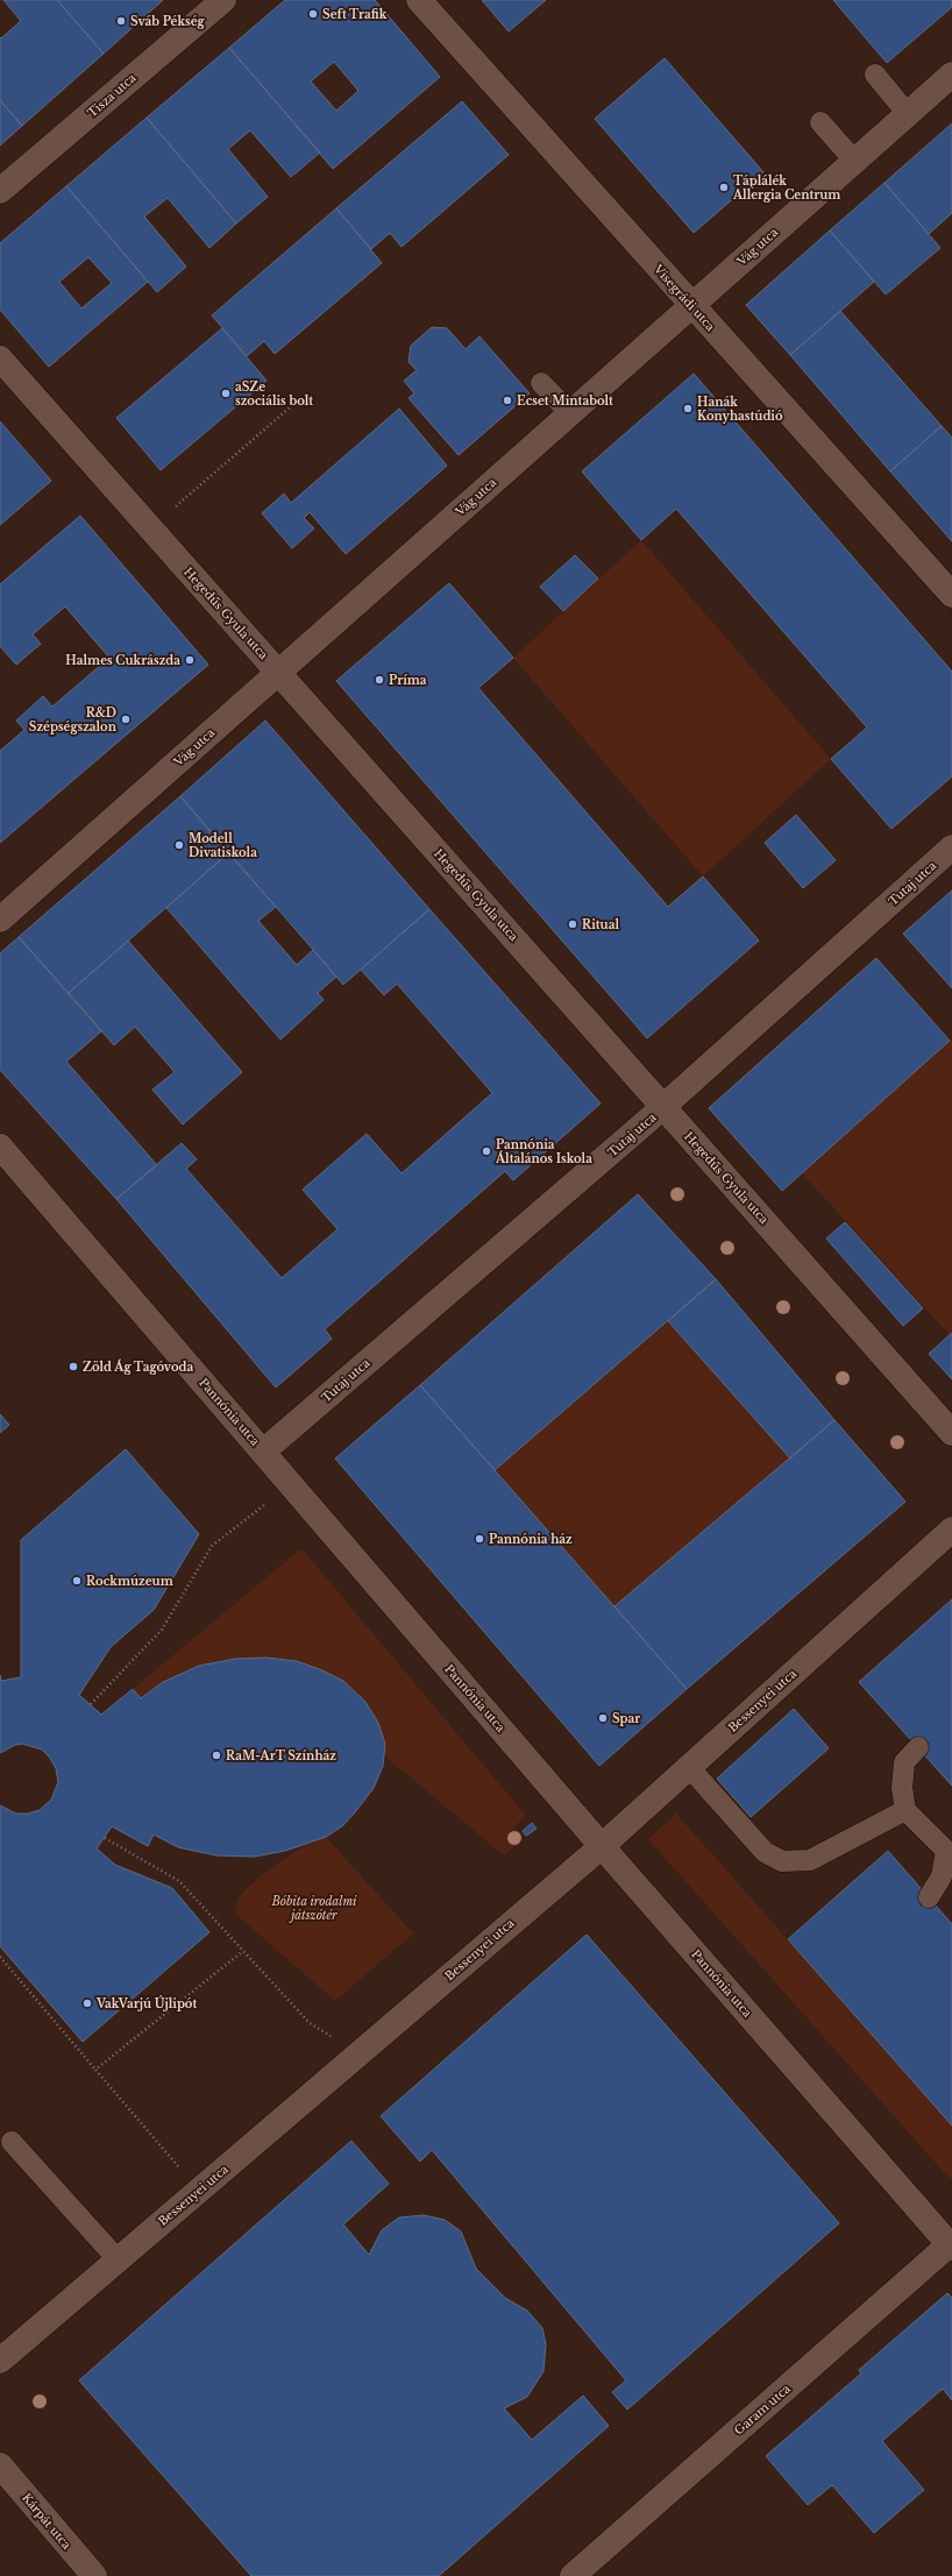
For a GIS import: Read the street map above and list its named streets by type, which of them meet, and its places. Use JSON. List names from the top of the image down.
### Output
{
  "streets": {
    "street": [
      "Tisza utca",
      "Vág utca",
      "Visegrádi utca",
      "Hegedűs Gyula utca",
      "Tutaj utca",
      "Pannónia utca",
      "Bessenyei utca",
      "Garam utca",
      "Kárpát utca"
    ]
  },
  "crossings": [
    ["Vág utca", "Visegrádi utca"],
    ["Vág utca", "Hegedűs Gyula utca"],
    ["Hegedűs Gyula utca", "Tutaj utca"],
    ["Tutaj utca", "Pannónia utca"],
    ["Pannónia utca", "Bessenyei utca"],
    ["Pannónia utca", "Garam utca"]
  ],
  "parks": ["Bóbita irodalmi játszótér"],
  "places": [
    "Seft Trafik",
    "Sváb Pékség",
    "Táplálék Allergia Centrum",
    "aSZe szociális bolt",
    "Ecset Mintabolt",
    "Hanák Konyhastúdió",
    "Halmes Cukrászda",
    "Príma",
    "R&D Szépségszalon",
    "Modell Divatiskola",
    "Ritual",
    "Pannónia Általános Iskola",
    "Zöld Ág Tagóvoda",
    "Pannónia ház",
    "Rockmúzeum",
    "Spar",
    "RaM-ArT Színház",
    "VakVarjú Újlipót"
  ]
}
